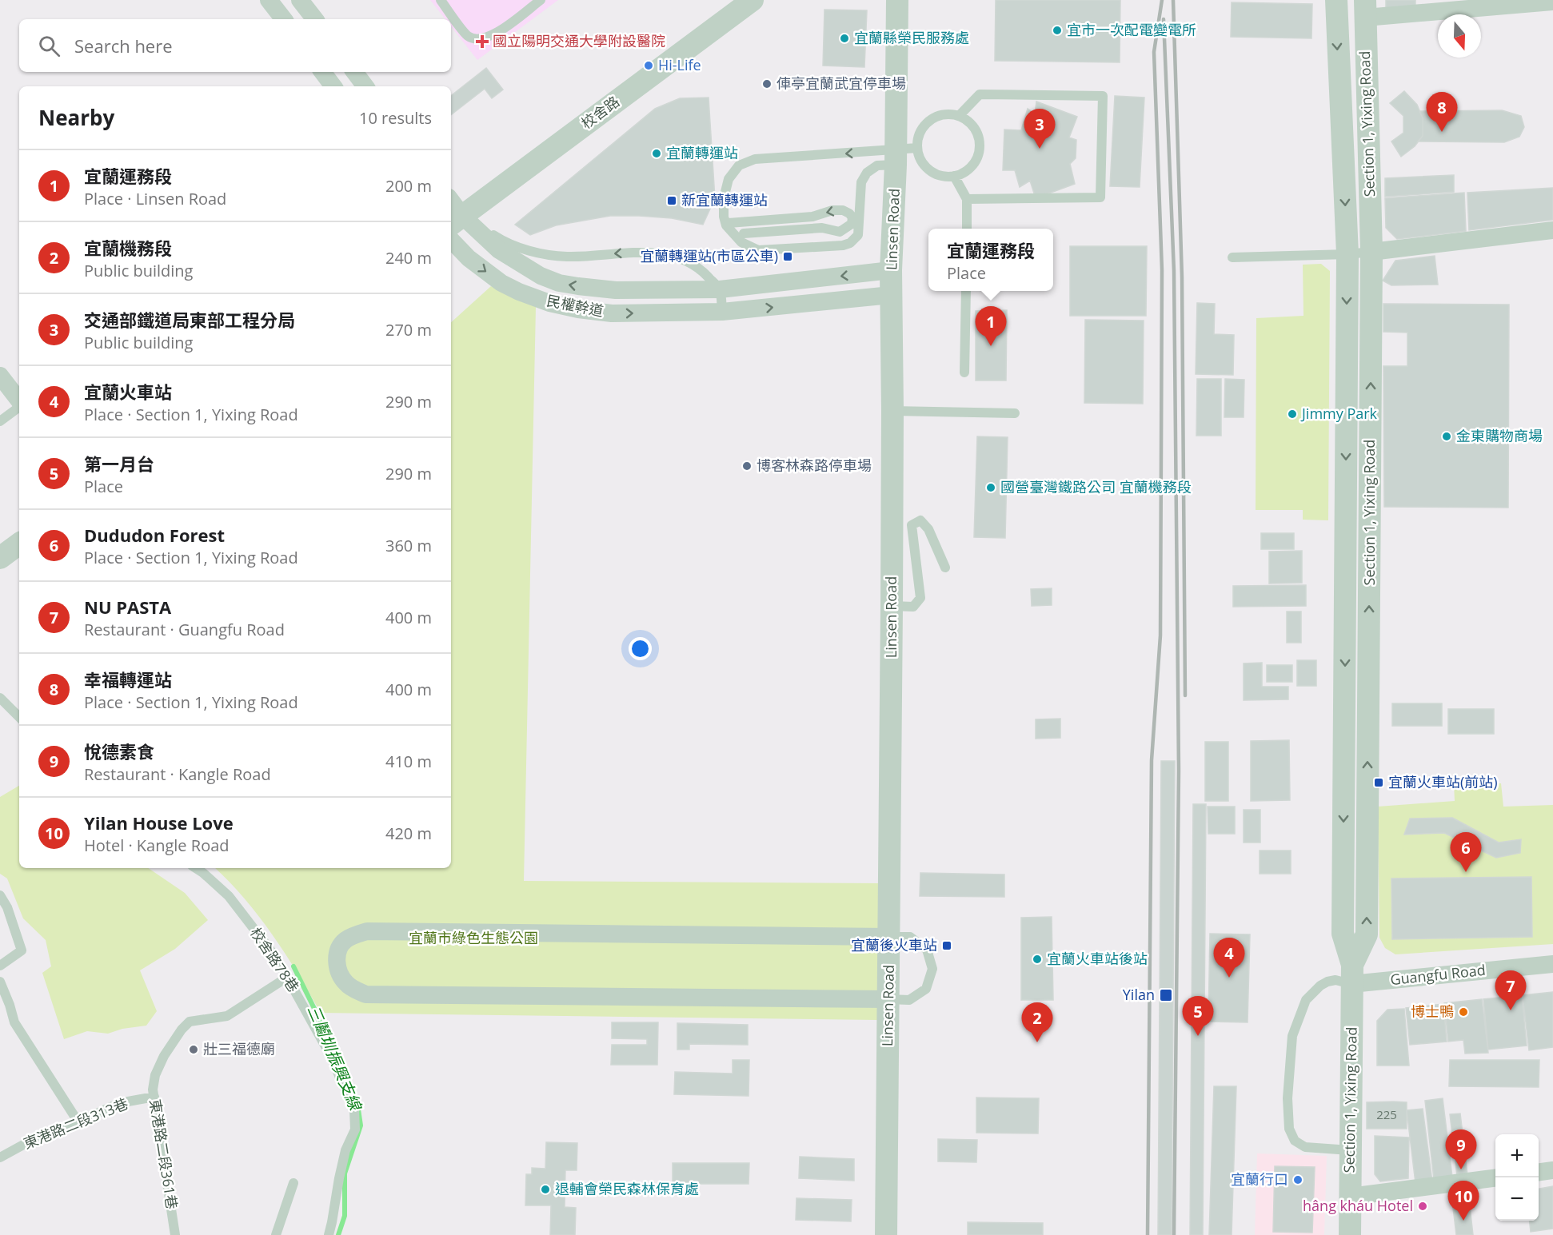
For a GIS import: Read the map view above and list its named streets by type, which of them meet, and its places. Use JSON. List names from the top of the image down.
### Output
{
  "streets": {
    "street": [
      "校舍路",
      "Section 1, Yixing Road",
      "Linsen Road",
      "民權幹道",
      "Guangfu Road"
    ],
    "lane": ["校舍路78巷", "東港路二段313巷", "東港路二段361巷"]
  },
  "crossings": [
    ["校舍路", "民權幹道"],
    ["Section 1, Yixing Road", "Guangfu Road"],
    ["Linsen Road", "民權幹道"],
    ["校舍路78巷", "東港路二段361巷"],
    ["東港路二段313巷", "東港路二段361巷"]
  ],
  "water": ["三鬮圳振興支線"],
  "parks": ["宜蘭市綠色生態公園"],
  "places": {
    "other": [
      "宜市一次配電變電所",
      "宜蘭縣榮民服務處",
      "Hi-Life",
      "俥亭宜蘭武宜停車場",
      "宜蘭轉運站",
      "Jimmy Park",
      "金東購物商場",
      "博客林森路停車場",
      "國營臺灣鐵路公司 宜蘭機務段",
      "宜蘭火車站後站",
      "博士鴨",
      "壯三福德廟",
      "宜蘭行口",
      "退輔會榮民森林保育處",
      "hâng kháu Hotel"
    ],
    "health": ["國立陽明交通大學附設醫院"],
    "transit": [
      "新宜蘭轉運站",
      "宜蘭轉運站(市區公車)",
      "宜蘭火車站(前站)",
      "宜蘭後火車站",
      "Yilan"
    ]
  },
  "house_numbers": ["225"],
  "north": "bottom",
  "page": {
    "search": "Search here",
    "heading": ["Nearby", "10 results"],
    "pins": [
      "8",
      "3",
      "1",
      "6",
      "4",
      "7",
      "5",
      "2",
      "9",
      "10"
    ],
    "list": [
      {
        "mark": "1",
        "name": "宜蘭運務段",
        "note": "Place · Linsen Road",
        "value": "200 m"
      },
      {
        "mark": "2",
        "name": "宜蘭機務段",
        "note": "Public building",
        "value": "240 m"
      },
      {
        "mark": "3",
        "name": "交通部鐵道局東部工程分局",
        "note": "Public building",
        "value": "270 m"
      },
      {
        "mark": "4",
        "name": "宜蘭火車站",
        "note": "Place · Section 1, Yixing Road",
        "value": "290 m"
      },
      {
        "mark": "5",
        "name": "第一月台",
        "note": "Place",
        "value": "290 m"
      },
      {
        "mark": "6",
        "name": "Dududon Forest",
        "note": "Place · Section 1, Yixing Road",
        "value": "360 m"
      },
      {
        "mark": "7",
        "name": "NU PASTA",
        "note": "Restaurant · Guangfu Road",
        "value": "400 m"
      },
      {
        "mark": "8",
        "name": "幸福轉運站",
        "note": "Place · Section 1, Yixing Road",
        "value": "400 m"
      },
      {
        "mark": "9",
        "name": "悅德素食",
        "note": "Restaurant · Kangle Road",
        "value": "410 m"
      },
      {
        "mark": "10",
        "name": "Yilan House Love",
        "note": "Hotel · Kangle Road",
        "value": "420 m"
      }
    ],
    "popup": ["宜蘭運務段", "Place"],
    "map_buttons": ["+", "−"]
  }
}
